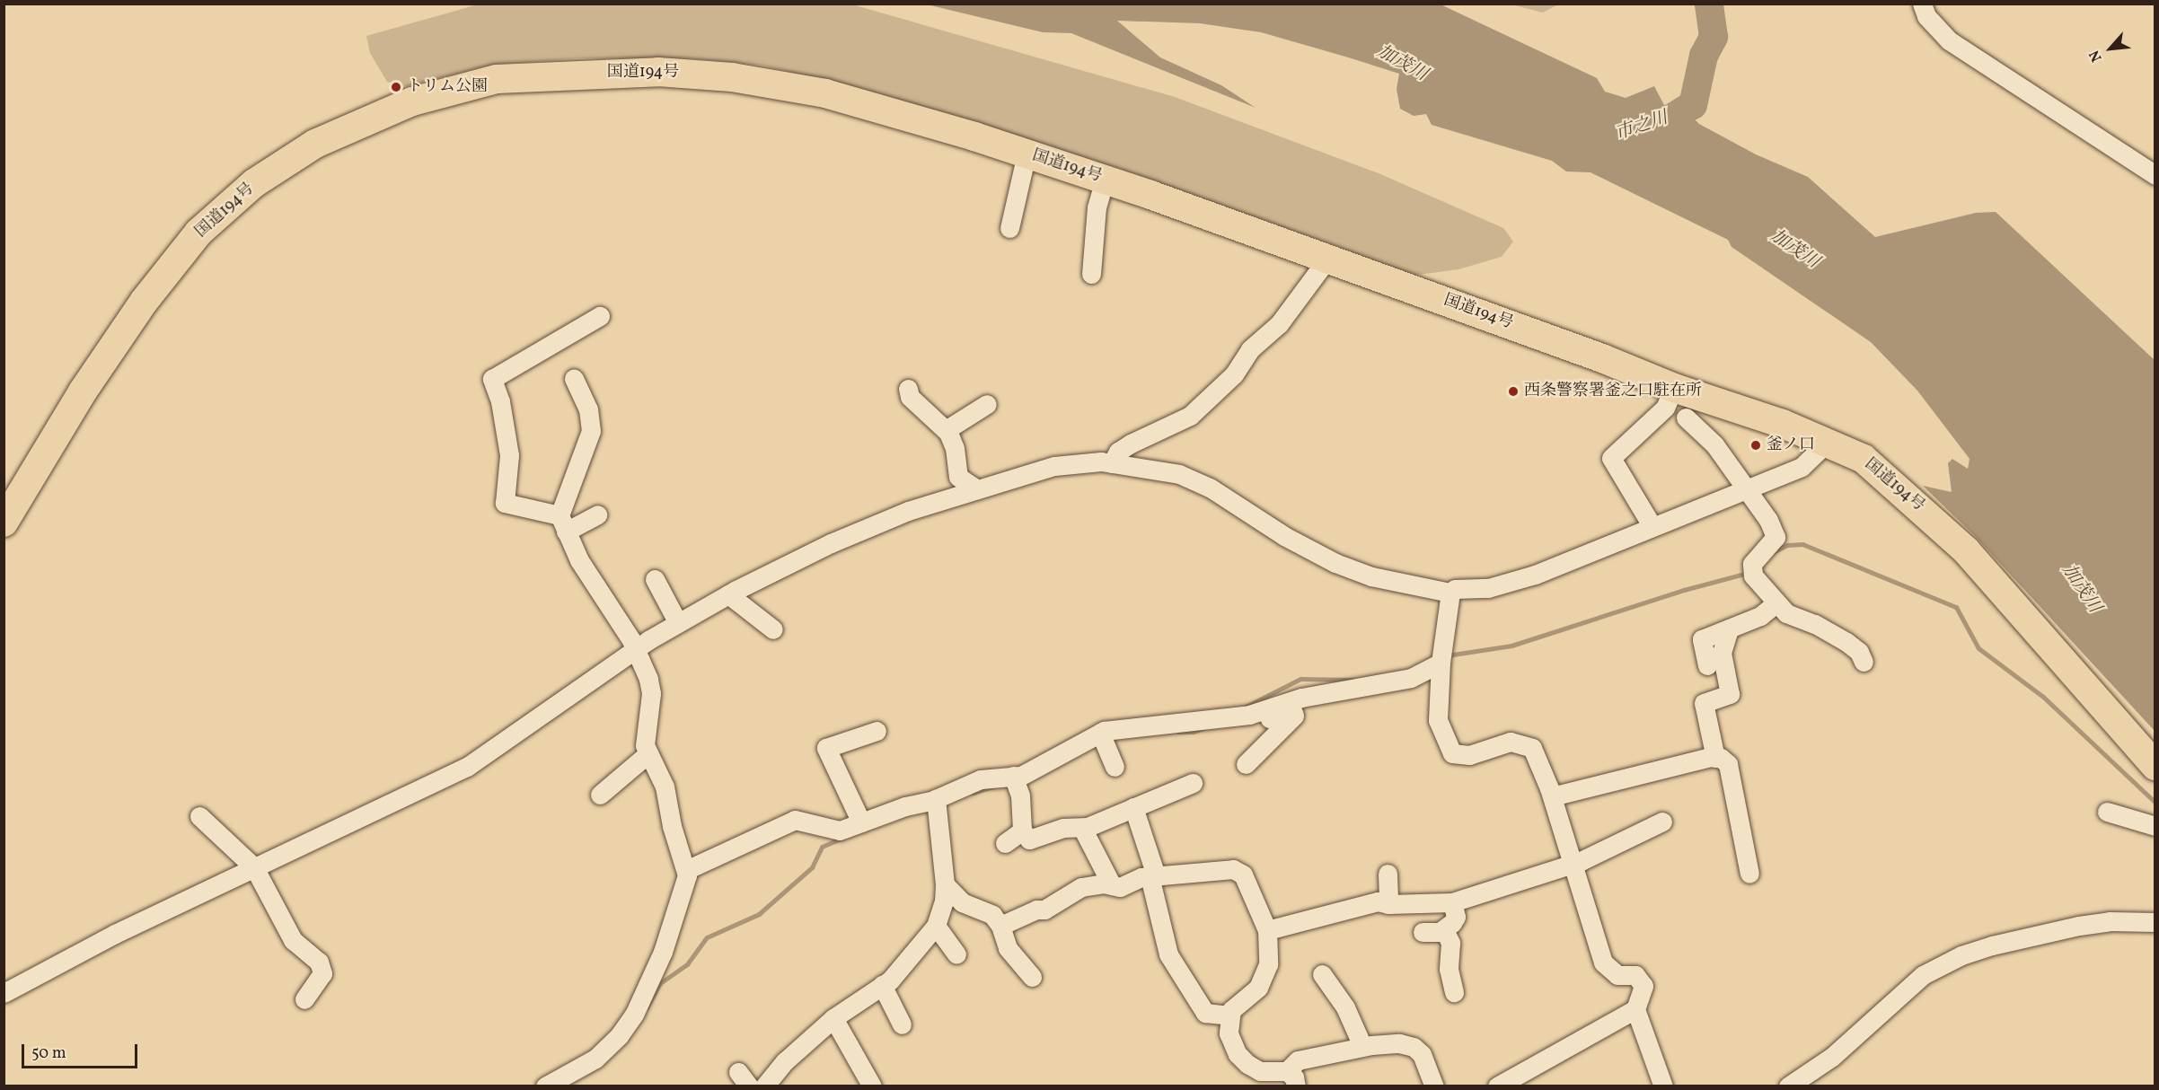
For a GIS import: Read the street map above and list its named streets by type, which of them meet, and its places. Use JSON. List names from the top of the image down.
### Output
{
  "streets": {
    "highway": ["国道194号"]
  },
  "water": ["加茂川", "市之川"],
  "places": ["トリム公園", "西条警察署釜之口駐在所", "釜ノ口"],
  "scale_bar": "50 m",
  "north": "bottom left"
}
